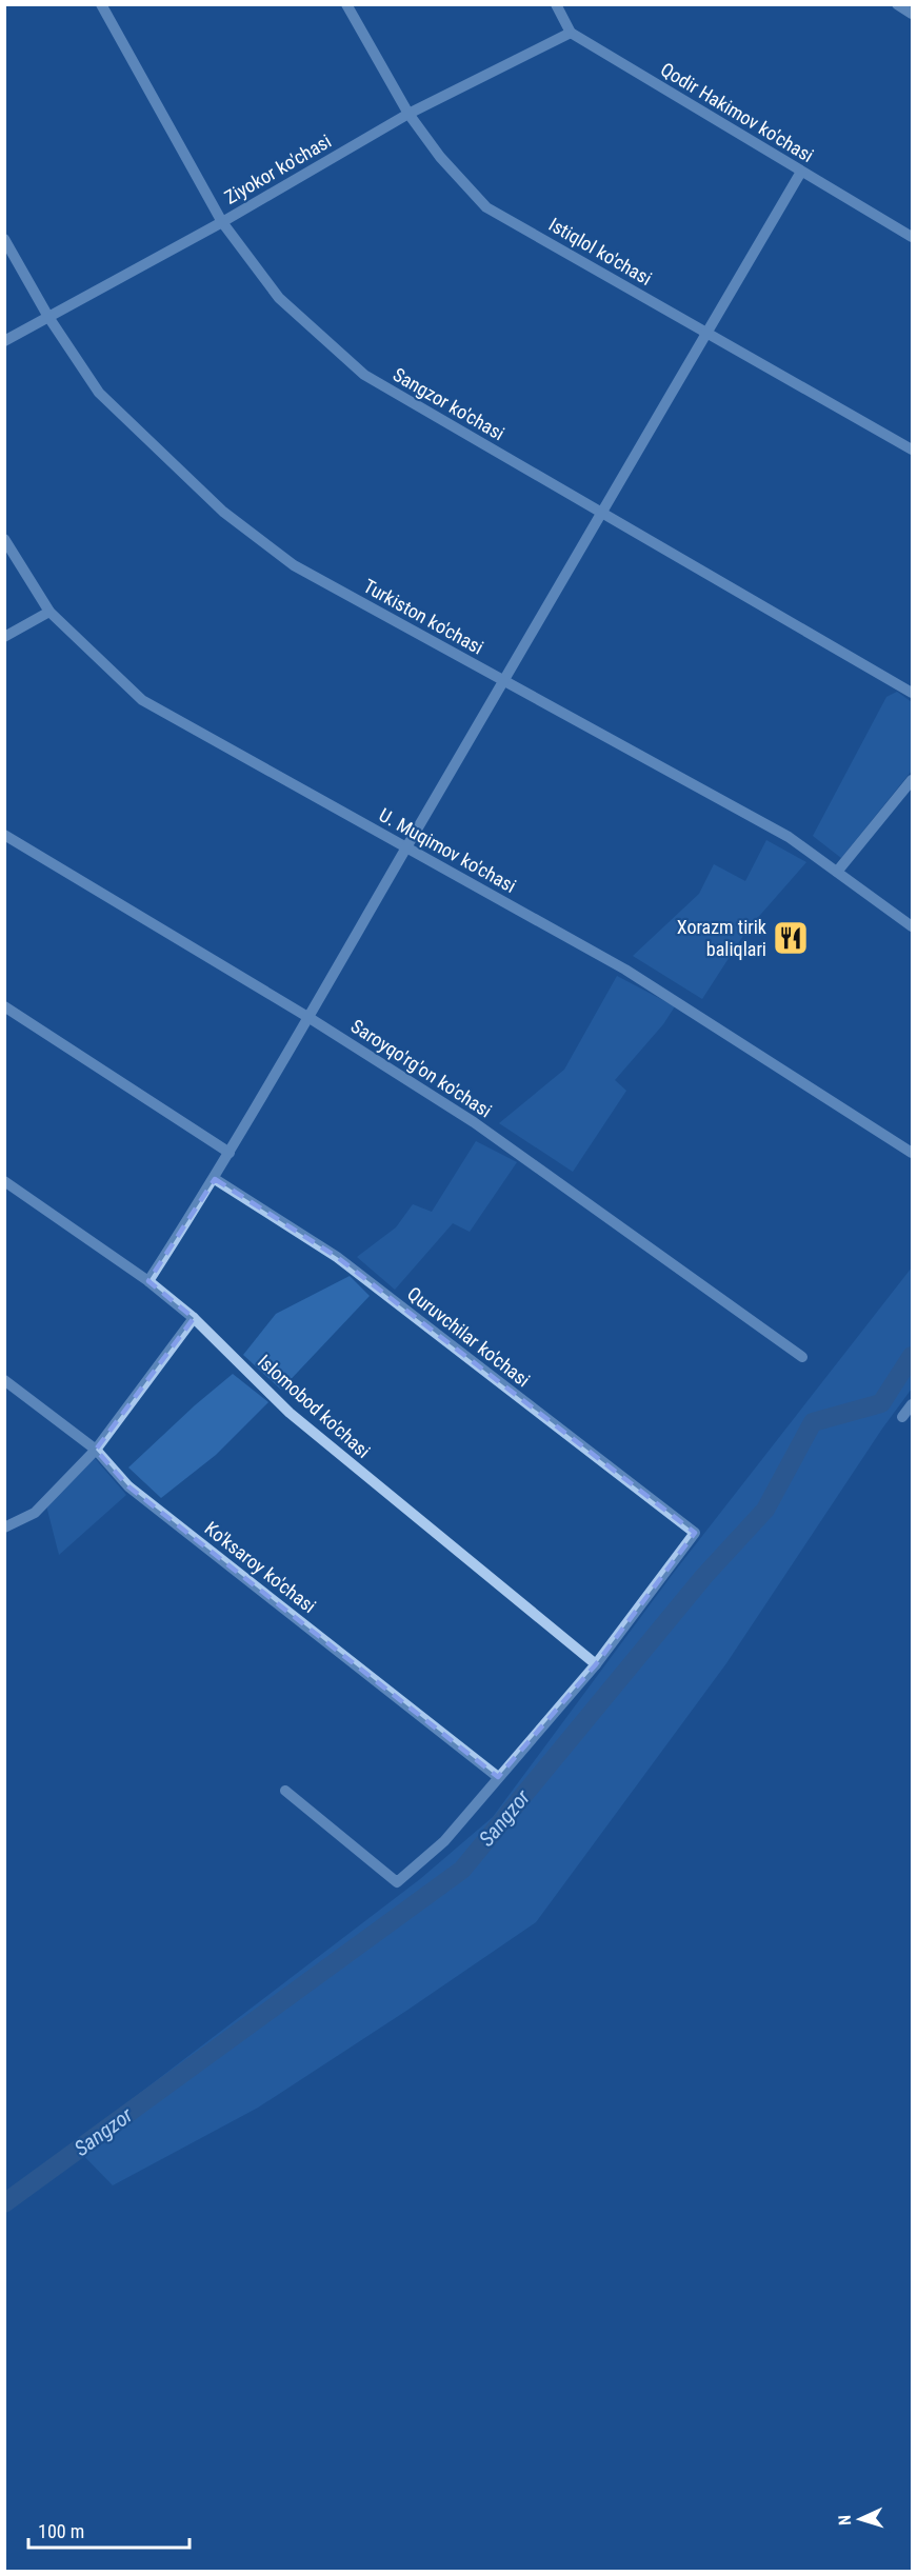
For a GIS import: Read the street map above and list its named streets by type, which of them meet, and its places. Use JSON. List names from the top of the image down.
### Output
{
  "streets": {
    "street": [
      "Qodir Hakimov ko'chasi",
      "Ziyokor ko'chasi",
      "Istiqlol ko'chasi",
      "Sangzor ko'chasi",
      "Turkiston ko'chasi",
      "U. Muqimov ko'chasi",
      "Saroyqo'rg'on ko'chasi",
      "Quruvchilar ko'chasi",
      "Islomobod ko'chasi",
      "Ko'ksaroy ko'chasi"
    ]
  },
  "crossings": [
    ["Qodir Hakimov ko'chasi", "Ziyokor ko'chasi"],
    ["Ziyokor ko'chasi", "Istiqlol ko'chasi"],
    ["Ziyokor ko'chasi", "Sangzor ko'chasi"],
    ["Ziyokor ko'chasi", "Turkiston ko'chasi"],
    ["Quruvchilar ko'chasi", "Islomobod ko'chasi"]
  ],
  "water": ["Sangzor"],
  "places": {
    "restaurant": ["Xorazm tirik baliqlari"]
  },
  "scale_bar": "100 m",
  "north": "left"
}
